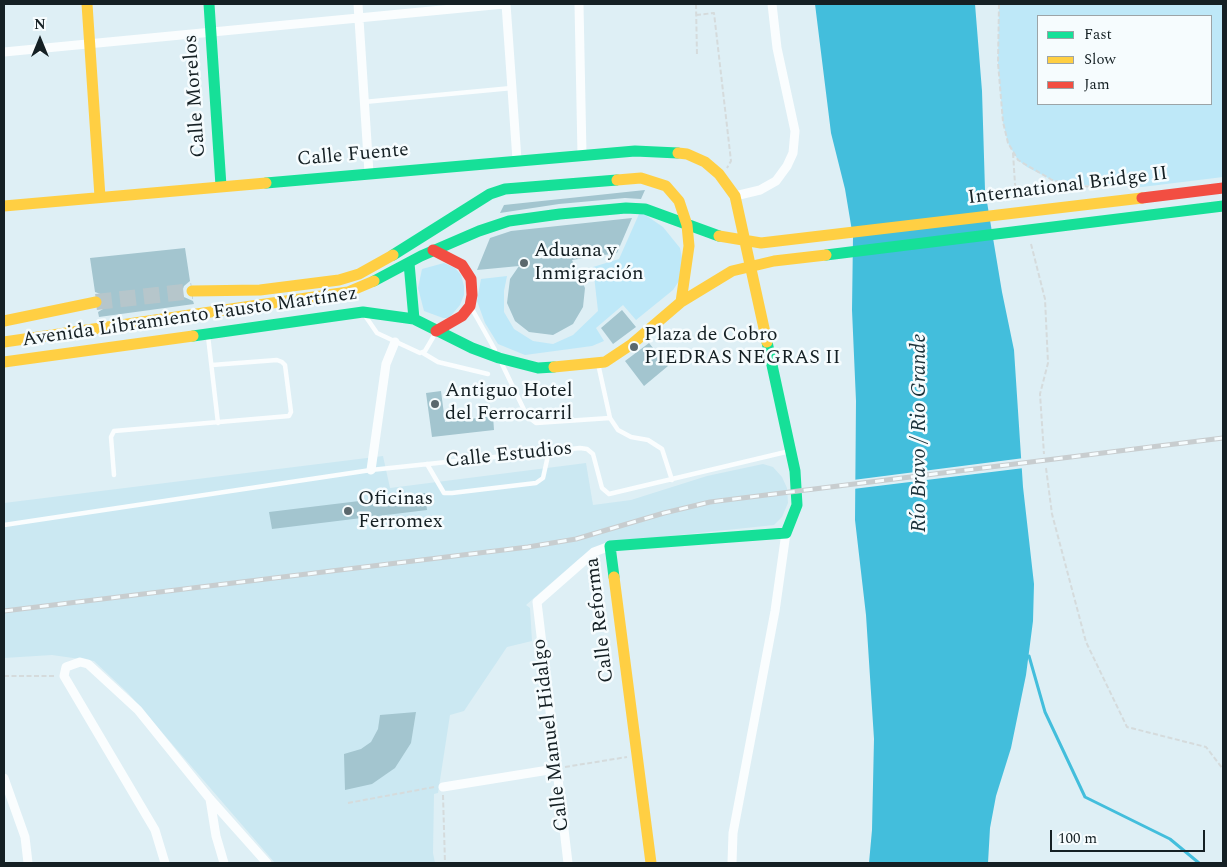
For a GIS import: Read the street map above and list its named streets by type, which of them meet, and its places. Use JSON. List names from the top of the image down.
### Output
{
  "streets": {
    "main road": [
      "Calle Morelos",
      "Calle Fuente",
      "International Bridge II",
      "Avenida Libramiento Fausto Martínez",
      "Calle Reforma"
    ],
    "street": ["Calle Manuel Hidalgo"],
    "lane": ["Calle Estudios"]
  },
  "crossings": [
    ["Calle Morelos", "Calle Fuente"],
    ["International Bridge II", "Avenida Libramiento Fausto Martínez"],
    ["Calle Reforma", "Calle Manuel Hidalgo"]
  ],
  "water": ["Río Bravo / Rio Grande"],
  "places": [
    "Aduana y Inmigración",
    "Plaza de Cobro PIEDRAS NEGRAS II",
    "Antiguo Hotel del Ferrocarril",
    "Oficinas Ferromex"
  ],
  "legend": ["Fast", "Slow", "Jam"],
  "scale_bar": "100 m",
  "north": "top"
}
